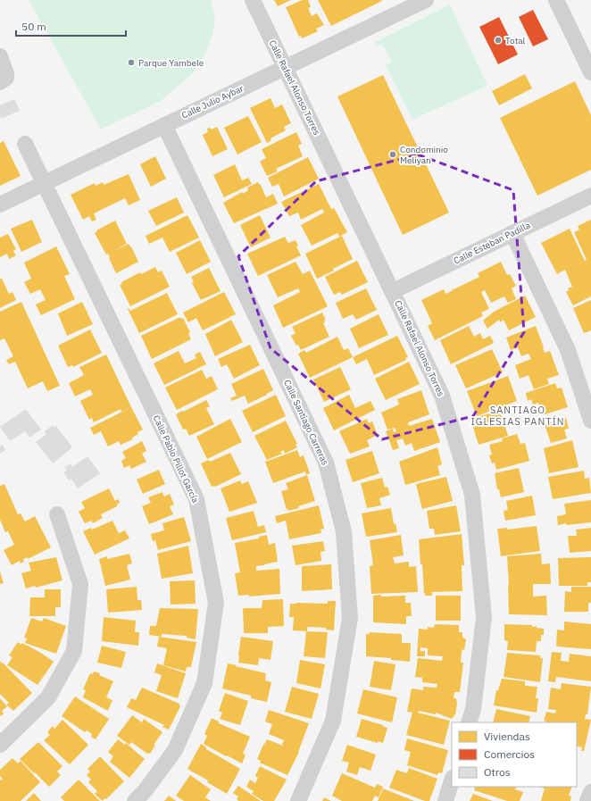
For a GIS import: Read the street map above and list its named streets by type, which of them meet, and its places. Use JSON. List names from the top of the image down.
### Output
{
  "streets": {
    "street": [
      "Calle Rafael Alonso Torres",
      "Calle Julio Aybar",
      "Calle Esteban Padilla",
      "Calle Santiago Carreras",
      "Calle Pablo Pillot García"
    ]
  },
  "crossings": [
    ["Calle Rafael Alonso Torres", "Calle Julio Aybar"],
    ["Calle Rafael Alonso Torres", "Calle Esteban Padilla"],
    ["Calle Julio Aybar", "Calle Santiago Carreras"],
    ["Calle Julio Aybar", "Calle Pablo Pillot García"]
  ],
  "districts": ["SANTIAGO IGLESIAS PANTÍN"],
  "places": ["Total", "Parque Yambele", "Condominio Meliyan"],
  "legend": ["Viviendas", "Comercios", "Otros"],
  "scale_bar": "50 m"
}
